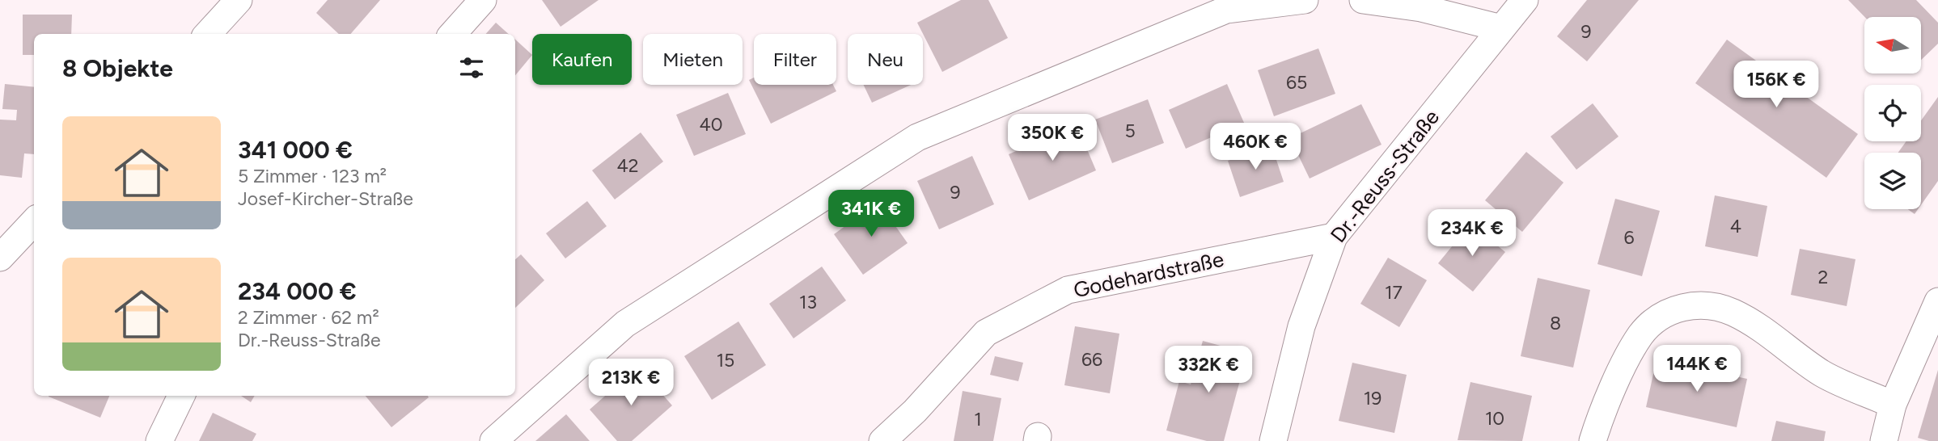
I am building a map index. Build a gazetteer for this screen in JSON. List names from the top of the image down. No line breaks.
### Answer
{"streets":{"street":["Dr.-Reuss-Straße","Godehardstraße"]},"crossings":[["Dr.-Reuss-Straße","Godehardstraße"]],"house_numbers":["9","65","40","5","42","9","4","6","2","17","13","8","66","15","19","10","1"],"north":"left","page":{"chip":["Kaufen","Mieten","Filter","Neu"],"heading":"8 Objekte","price":["156K €","350K €","460K €","341K €","234K €","144K €","332K €","213K €"],"list":[{"name":"341 000 €","note":"5 Zimmer · 123 m² · Josef-Kircher-Straße"},{"name":"234 000 €","note":"2 Zimmer · 62 m² · Dr.-Reuss-Straße"}]}}
